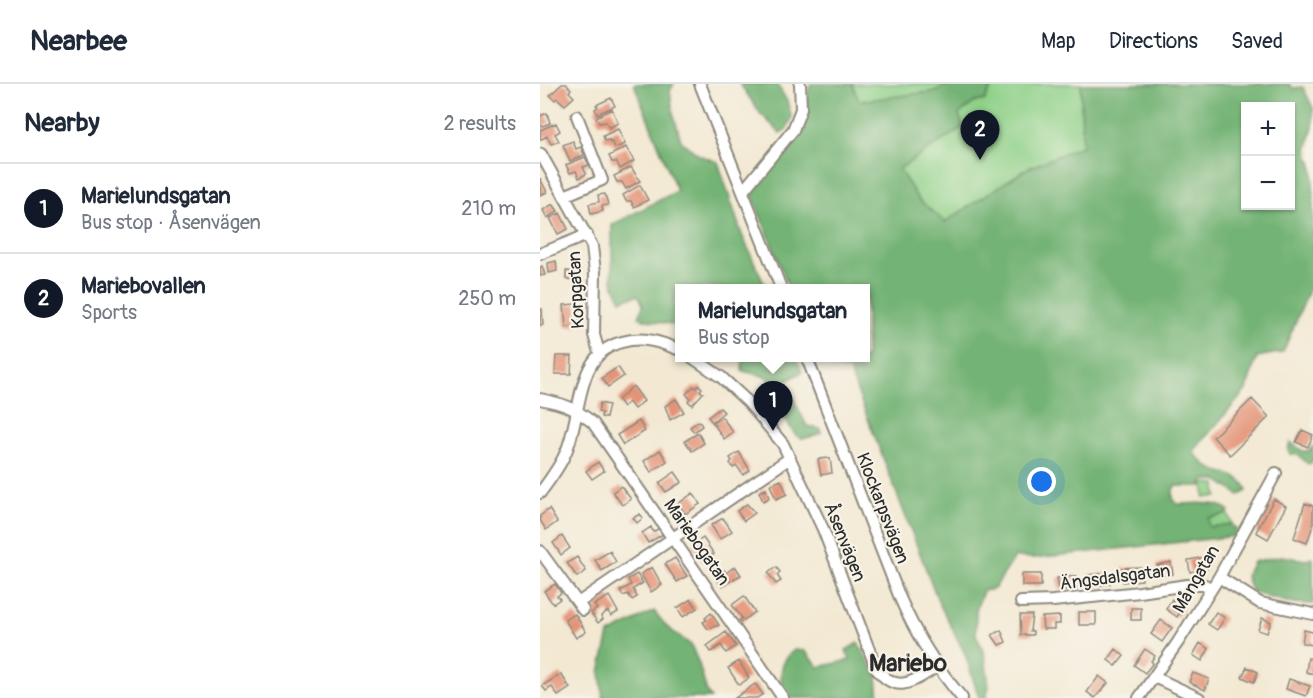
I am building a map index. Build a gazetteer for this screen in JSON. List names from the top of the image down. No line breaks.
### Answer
{"streets":{"street":["Korpgatan","Klockarpsvägen","Mariebogatan","Åsenvägen","Ängsdalsgatan","Mångatan"]},"crossings":[["Klockarpsvägen","Åsenvägen"],["Ängsdalsgatan","Mångatan"]],"districts":["Mariebo"],"page":{"header":"Nearbee","nav":["Map","Directions","Saved"],"heading":["Nearby","2 results"],"map_buttons":["+","−"],"pins":["2","1"],"list":[{"mark":"1","name":"Marielundsgatan","note":"Bus stop · Åsenvägen","value":"210 m"},{"mark":"2","name":"Mariebovallen","note":"Sports","value":"250 m"}],"popup":["Marielundsgatan","Bus stop"]}}
